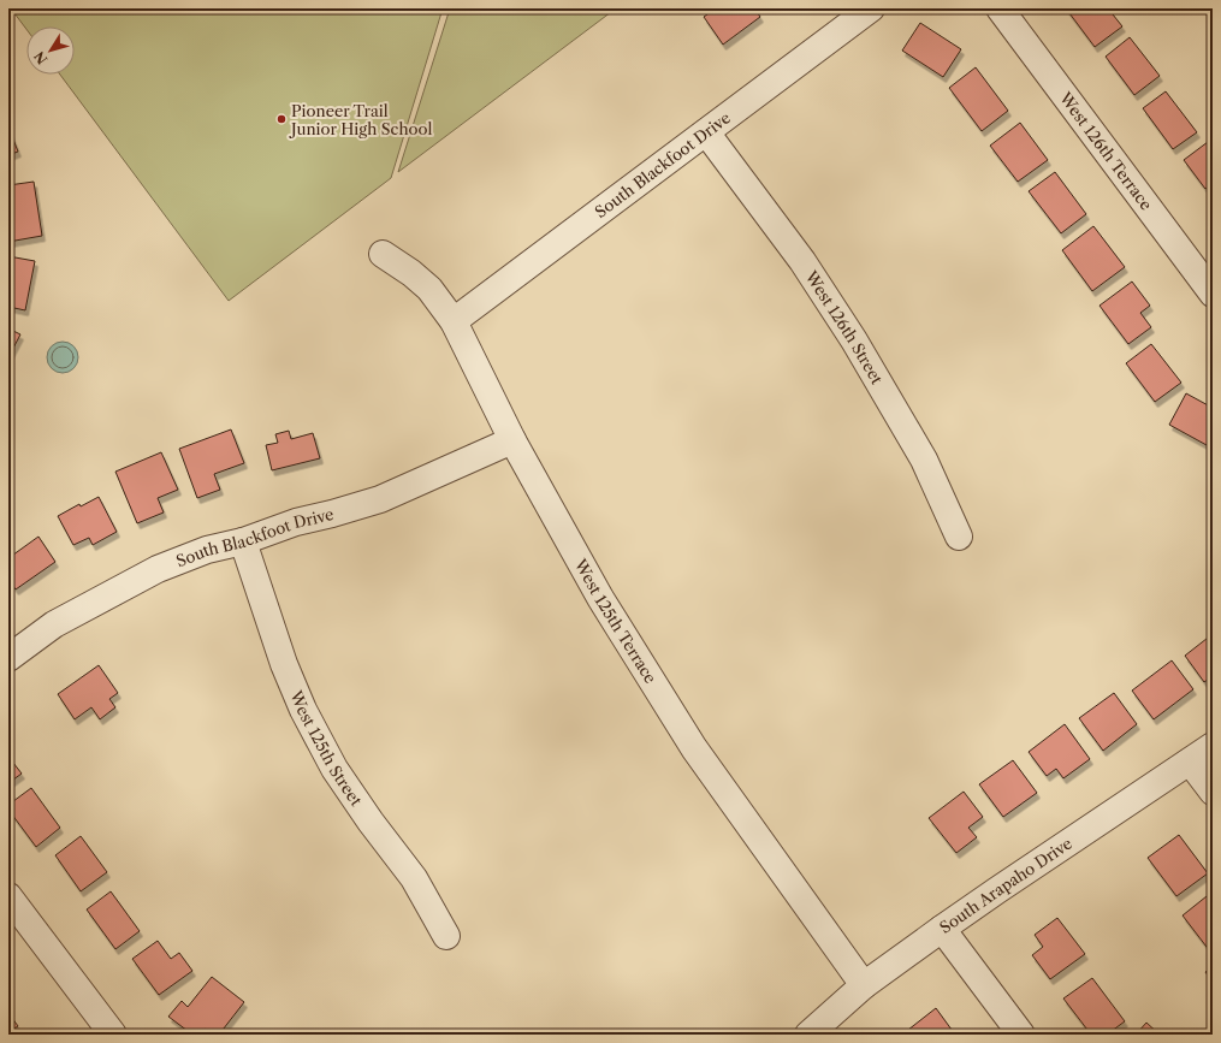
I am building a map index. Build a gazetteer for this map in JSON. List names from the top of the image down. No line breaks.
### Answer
{"streets":{"street":["West 126th Terrace","South Blackfoot Drive","West 126th Street","West 125th Terrace","West 125th Street","South Arapaho Drive"]},"crossings":[["South Blackfoot Drive","West 126th Street"],["South Blackfoot Drive","West 125th Terrace"],["South Blackfoot Drive","West 125th Street"],["West 125th Terrace","South Arapaho Drive"]],"places":["Pioneer Trail Junior High School"],"north":"bottom left"}
